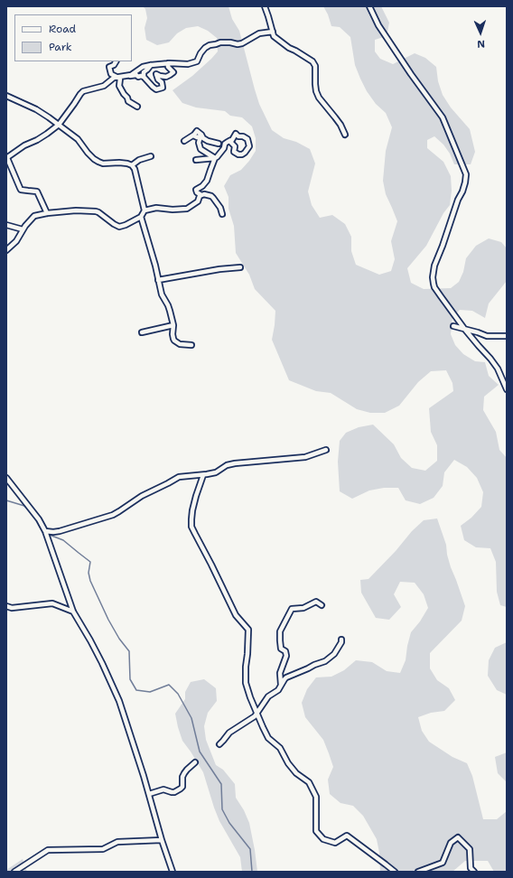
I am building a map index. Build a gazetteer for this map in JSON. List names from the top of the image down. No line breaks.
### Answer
{"legend":["Road","Park"],"north":"bottom"}
